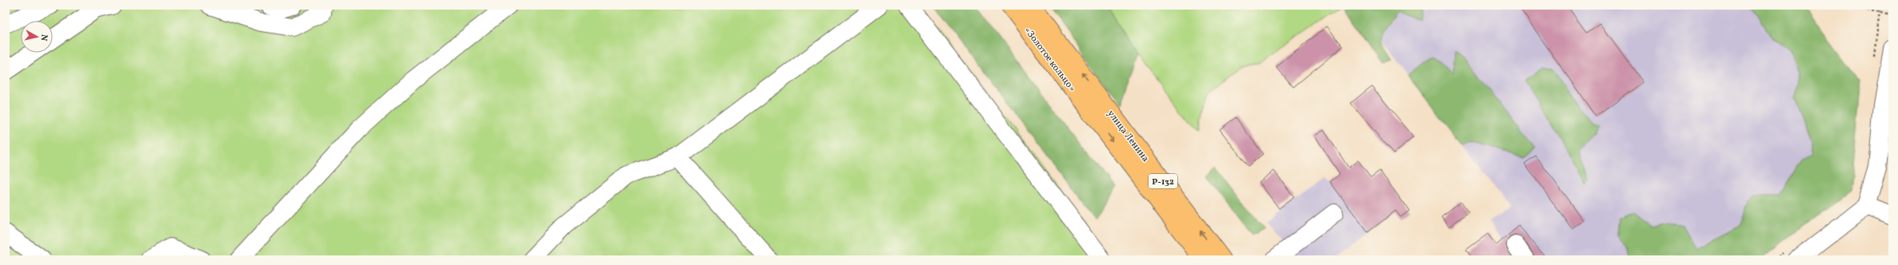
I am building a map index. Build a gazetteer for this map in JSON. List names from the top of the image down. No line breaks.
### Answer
{"streets":{"highway":["«Золотое кольцо»","улица Ленина","Р-132"]},"crossings":[["«Золотое кольцо»","улица Ленина"]],"north":"right"}
